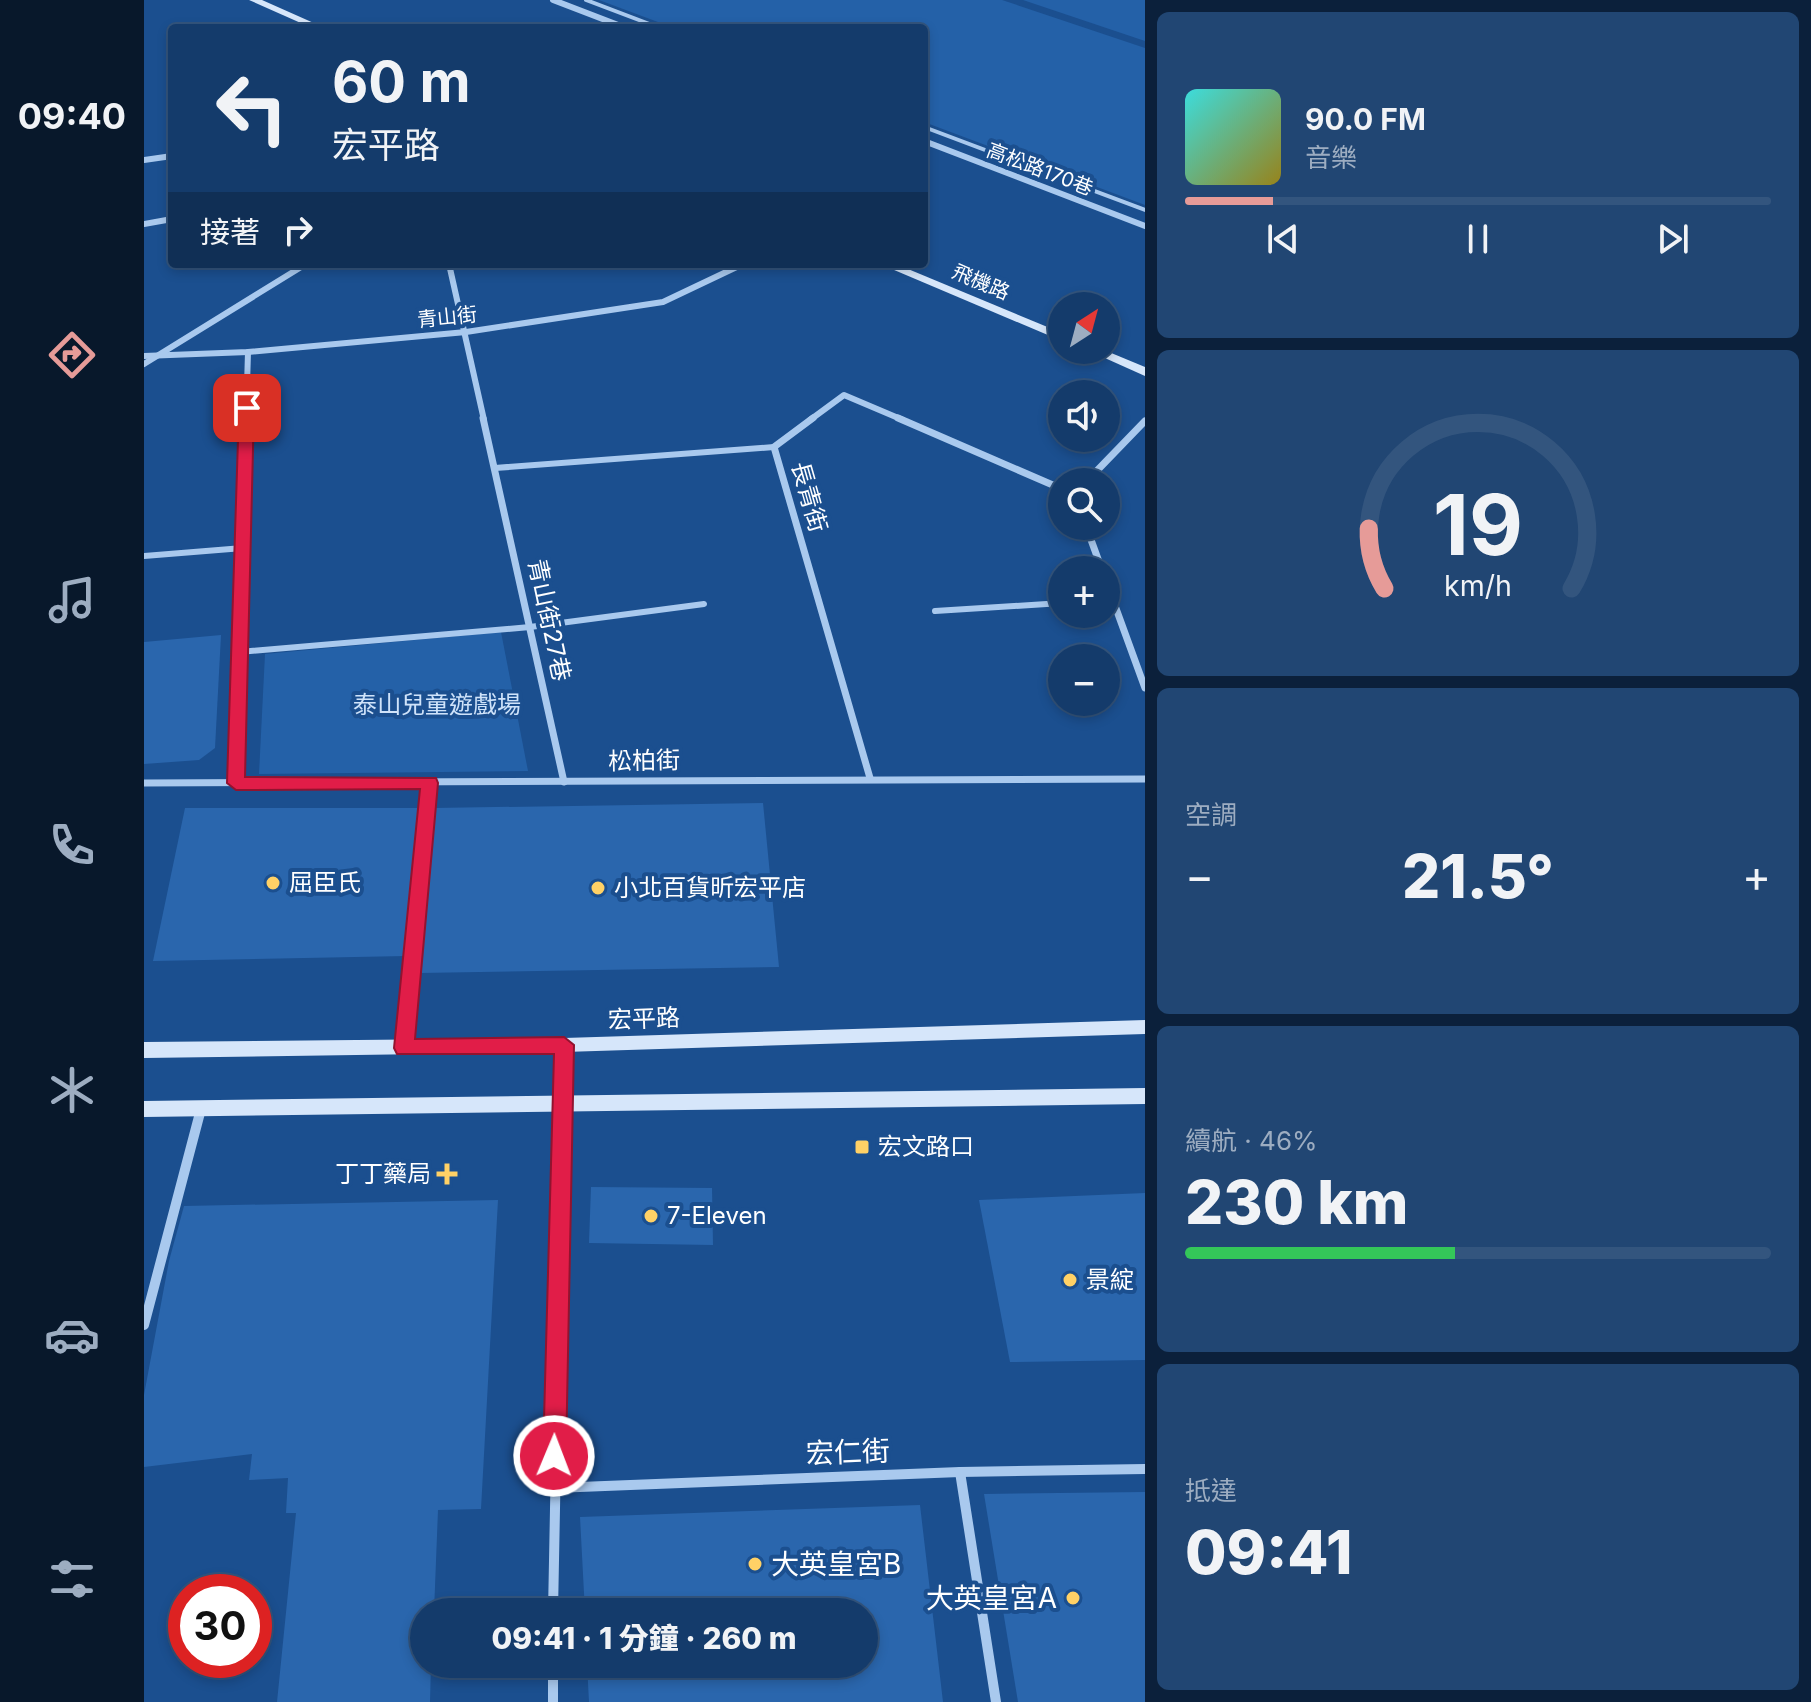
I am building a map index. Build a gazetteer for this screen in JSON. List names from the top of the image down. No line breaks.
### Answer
{"streets":{"street":["高松路170巷","飛機路","青山街","長青街","青山街27巷","松柏街","宏平路","宏仁街"]},"crossings":[["青山街","青山街27巷"],["長青街","松柏街"],["青山街27巷","松柏街"]],"parks":["泰山兒童遊戲場"],"places":{"other":["屈臣氏","小北百貨昕宏平店","7-Eleven","景綻","大英皇宮B","大英皇宮A"],"transit":["宏文路口"],"health":["丁丁藥局"]},"north":"top right","page":{"tabs":"09:40","turn":["60 m","宏平路"],"song":["90.0 FM","音樂"],"then":"接著","map_buttons":["+","−"],"tile":["空調",["續航 · 46%","230 km"],["抵達","09:41"]],"heat":["−","21.5°","+"],"limit":"30","trip":"09:41 · 1 分鐘 · 260 m","gauge":["19","km/h"]}}
